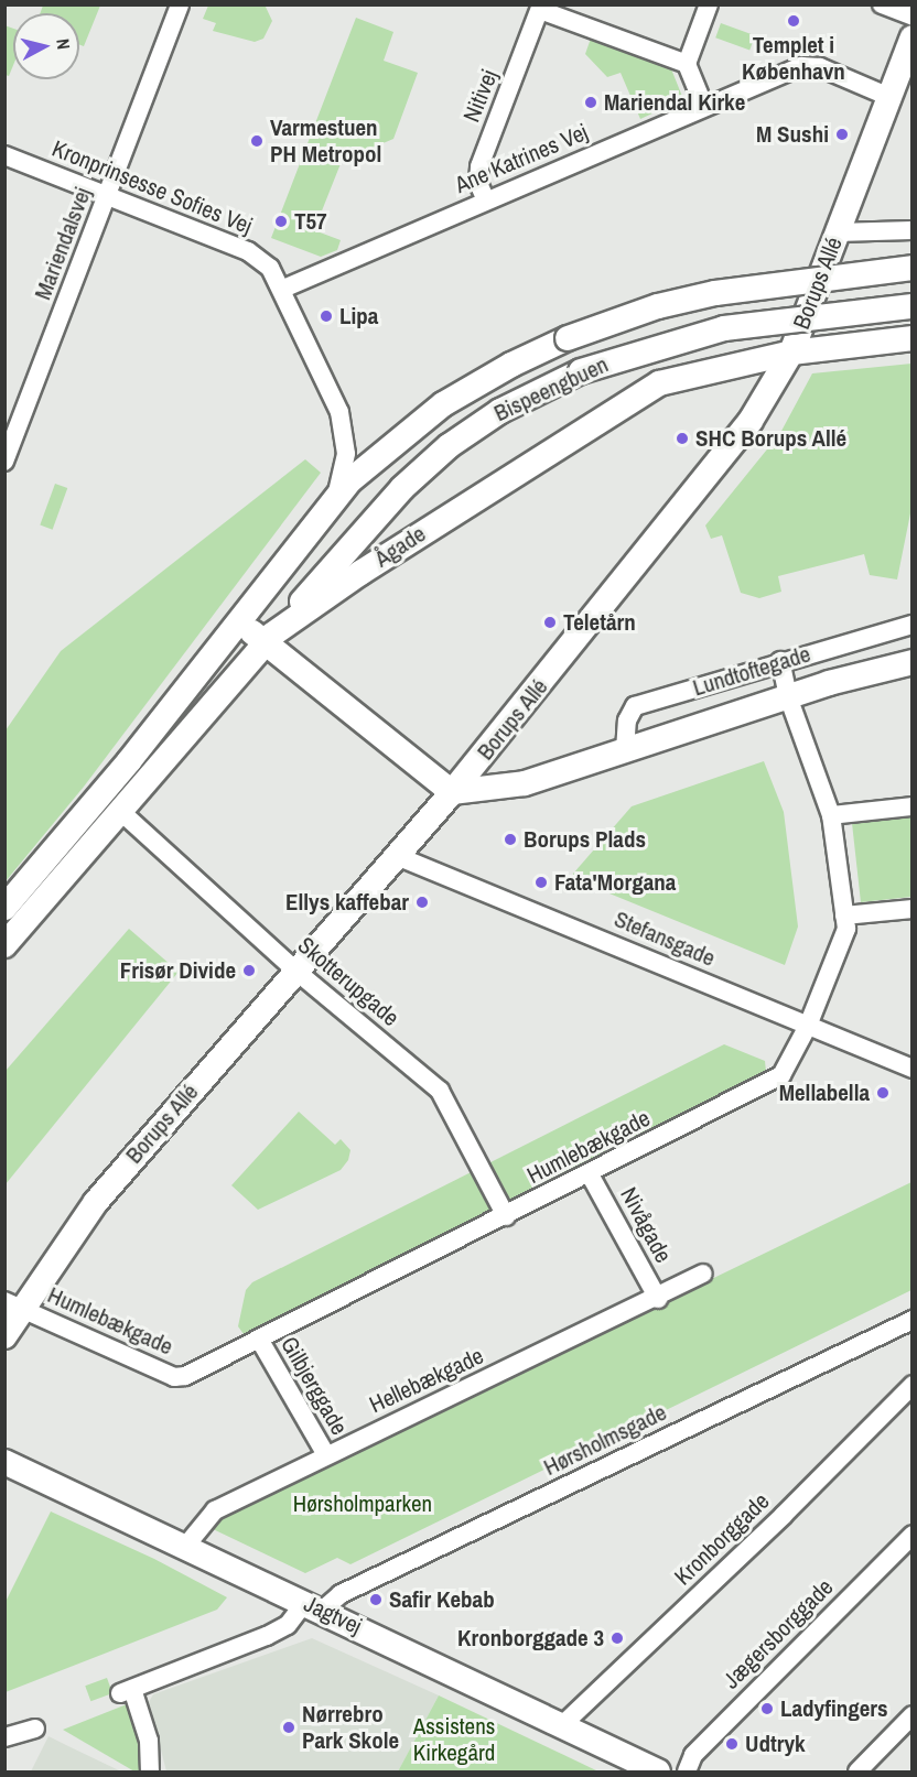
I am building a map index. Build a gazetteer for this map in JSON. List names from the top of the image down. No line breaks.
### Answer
{"streets":{"street":["Nitivej","Ane Katrines Vej","Kronprinsesse Sofies Vej","Mariendalsvej","Borups Allé","Bispeengbuen","Ågade","Lundtoftegade","Stefansgade","Skotterupgade","Humlebækgade","Nivågade","Hellebækgade","Gilbjerggade","Hørsholmsgade","Kronborggade","Jagtvej","Jægersborggade"]},"crossings":[["Nitivej","Ane Katrines Vej"],["Ane Katrines Vej","Kronprinsesse Sofies Vej"],["Ane Katrines Vej","Borups Allé"],["Kronprinsesse Sofies Vej","Mariendalsvej"],["Kronprinsesse Sofies Vej","Bispeengbuen"],["Borups Allé","Ågade"],["Borups Allé","Lundtoftegade"],["Borups Allé","Stefansgade"],["Borups Allé","Skotterupgade"],["Borups Allé","Humlebækgade"],["Bispeengbuen","Ågade"],["Ågade","Skotterupgade"],["Lundtoftegade","Humlebækgade"],["Stefansgade","Humlebækgade"],["Skotterupgade","Humlebækgade"],["Humlebækgade","Nivågade"],["Humlebækgade","Gilbjerggade"],["Nivågade","Hellebækgade"],["Hellebækgade","Gilbjerggade"],["Hellebækgade","Jagtvej"],["Hørsholmsgade","Jagtvej"],["Kronborggade","Jagtvej"]],"parks":["Hørsholmparken","Assistens Kirkegård"],"places":["Templet i København","Mariendal Kirke","M Sushi","Varmestuen PH Metropol","T57","Lipa","SHC Borups Allé","Teletårn","Borups Plads","Fata'Morgana","Ellys kaffebar","Frisør Divide","Mellabella","Safir Kebab","Kronborggade 3","Ladyfingers","Nørrebro Park Skole","Udtryk"],"north":"right"}
